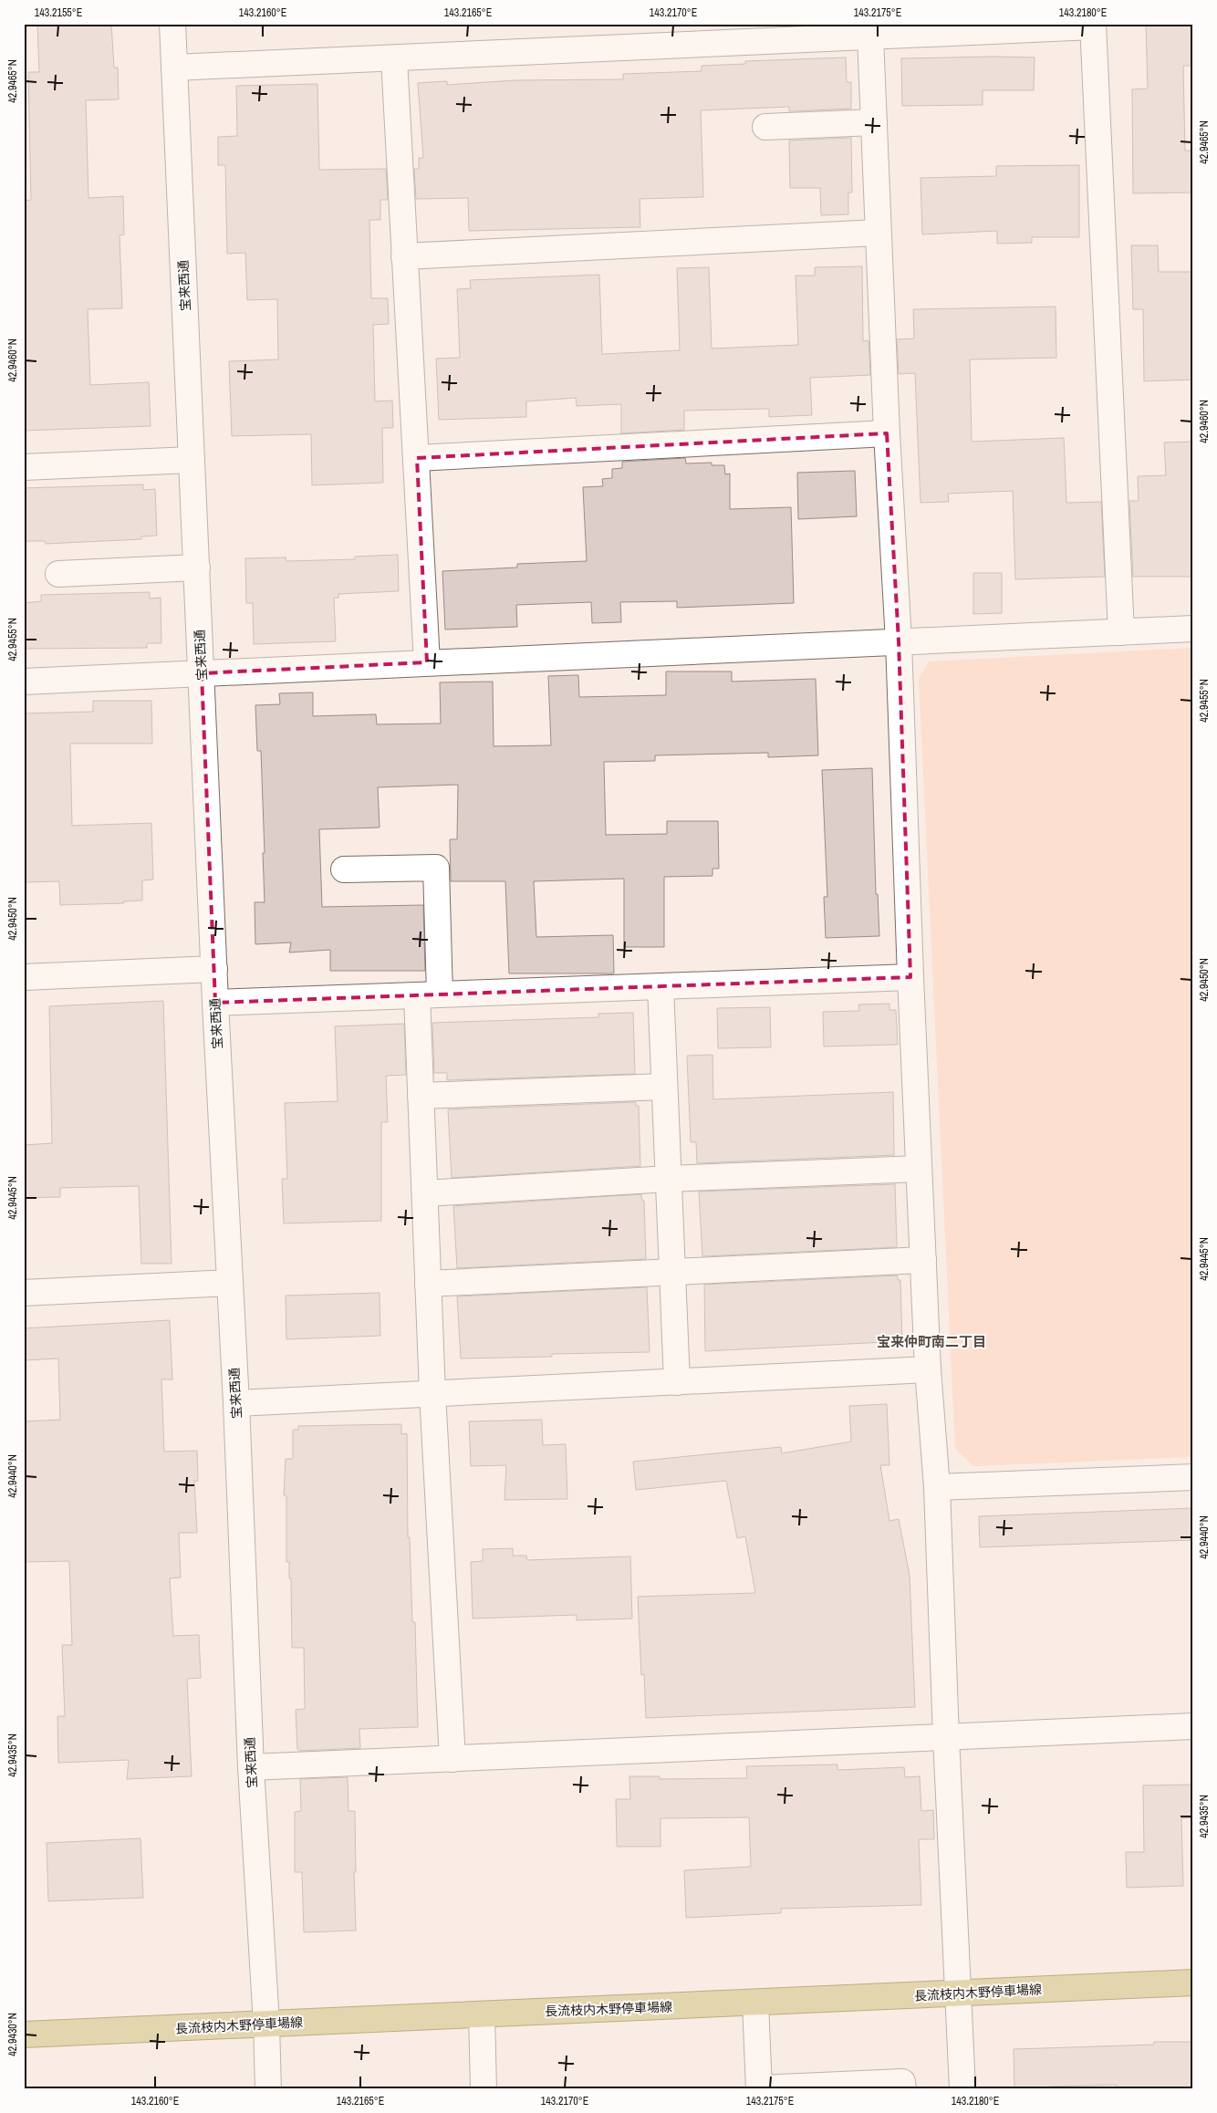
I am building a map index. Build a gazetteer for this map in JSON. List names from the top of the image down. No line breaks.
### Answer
{"streets":{"main road":["長流枝内木野停車場線"],"street":["宝来西通"]},"crossings":[["宝来西通","長流枝内木野停車場線"]],"districts":["宝来仲町南二丁目"],"coordinates":["143.2155°E","143.2160°E","143.2165°E","143.2170°E","143.2175°E","143.2180°E","42.9465°N","42.9460°N","42.9455°N","42.9450°N","42.9445°N","42.9440°N","42.9435°N","42.9430°N"]}
